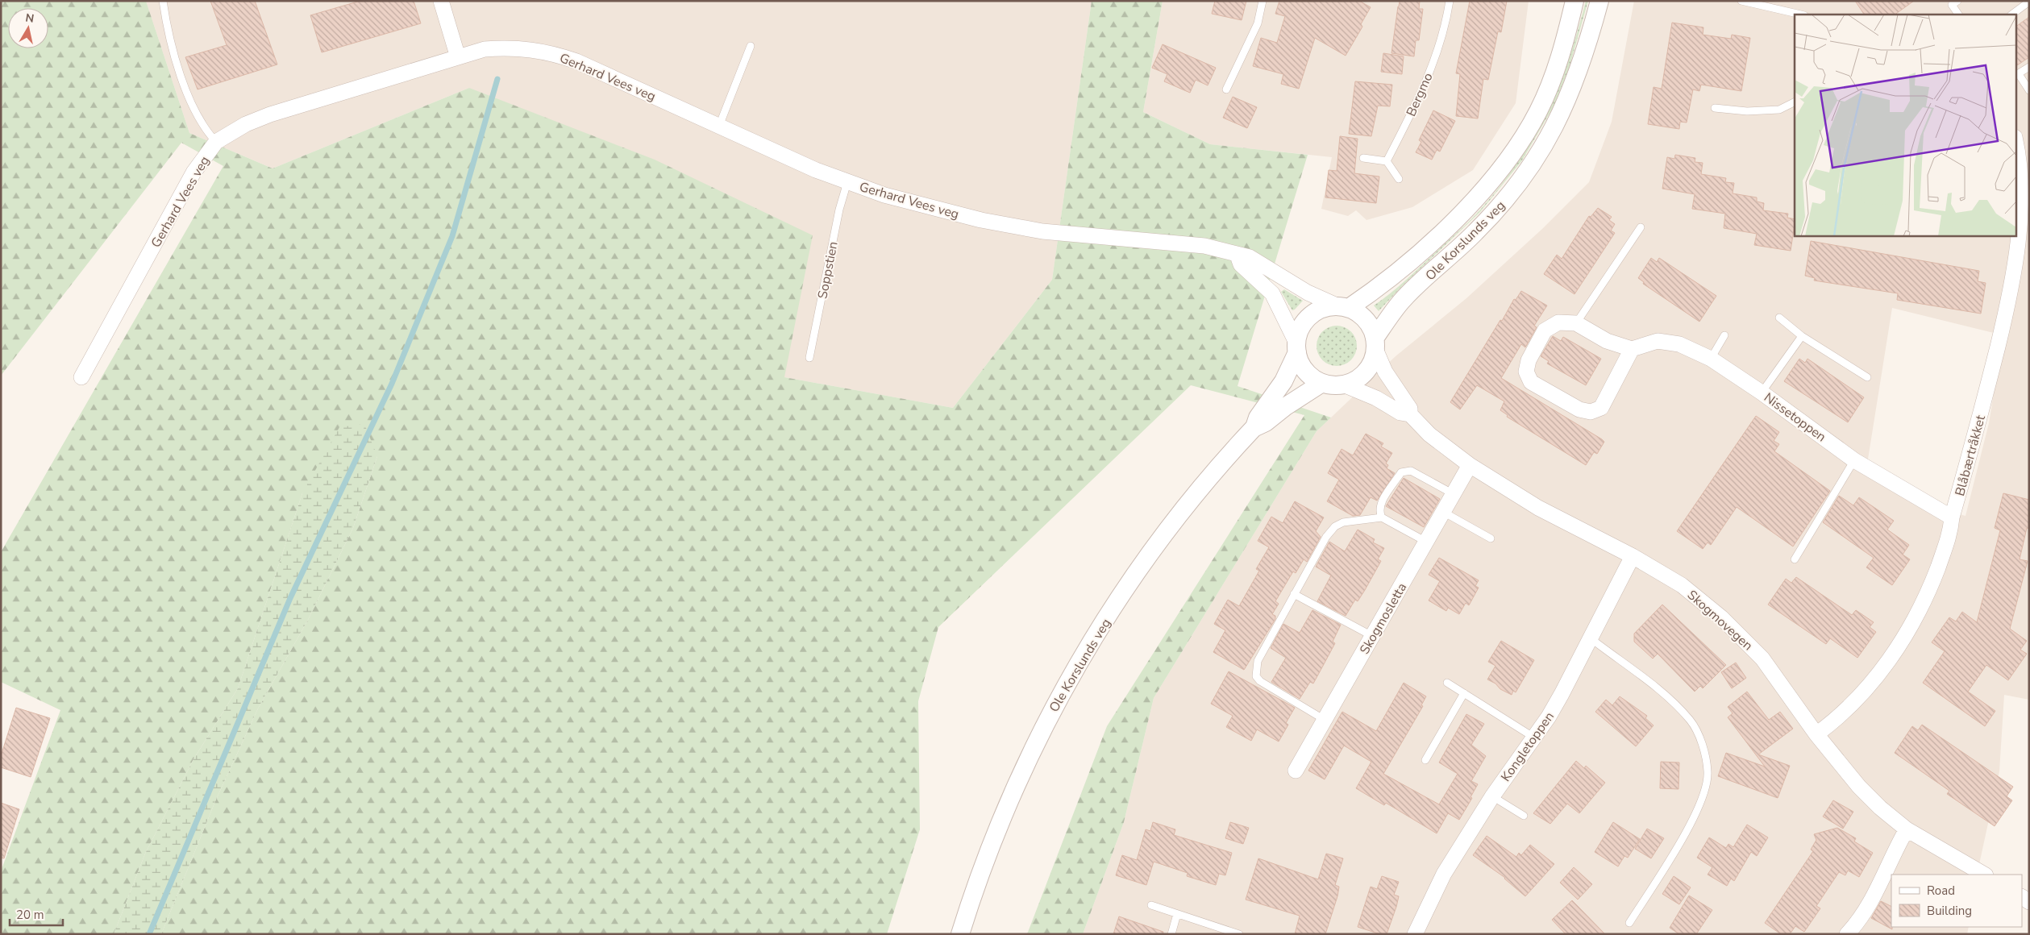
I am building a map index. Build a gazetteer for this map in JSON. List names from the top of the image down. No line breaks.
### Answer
{"streets":{"street":["Gerhard Vees veg","Ole Korslunds veg","Nissetoppen","Blåbærtråkket","Skogmosletta","Skogmovegen","Kongletoppen"],"lane":["Bergmo","Soppstien"]},"crossings":[["Gerhard Vees veg","Ole Korslunds veg"],["Gerhard Vees veg","Soppstien"],["Gerhard Vees veg","Skogmovegen"],["Ole Korslunds veg","Skogmovegen"],["Nissetoppen","Blåbærtråkket"],["Blåbærtråkket","Skogmovegen"],["Skogmosletta","Skogmovegen"],["Skogmovegen","Kongletoppen"]],"legend":["Road","Building"],"scale_bar":"20 m","north":"top"}
